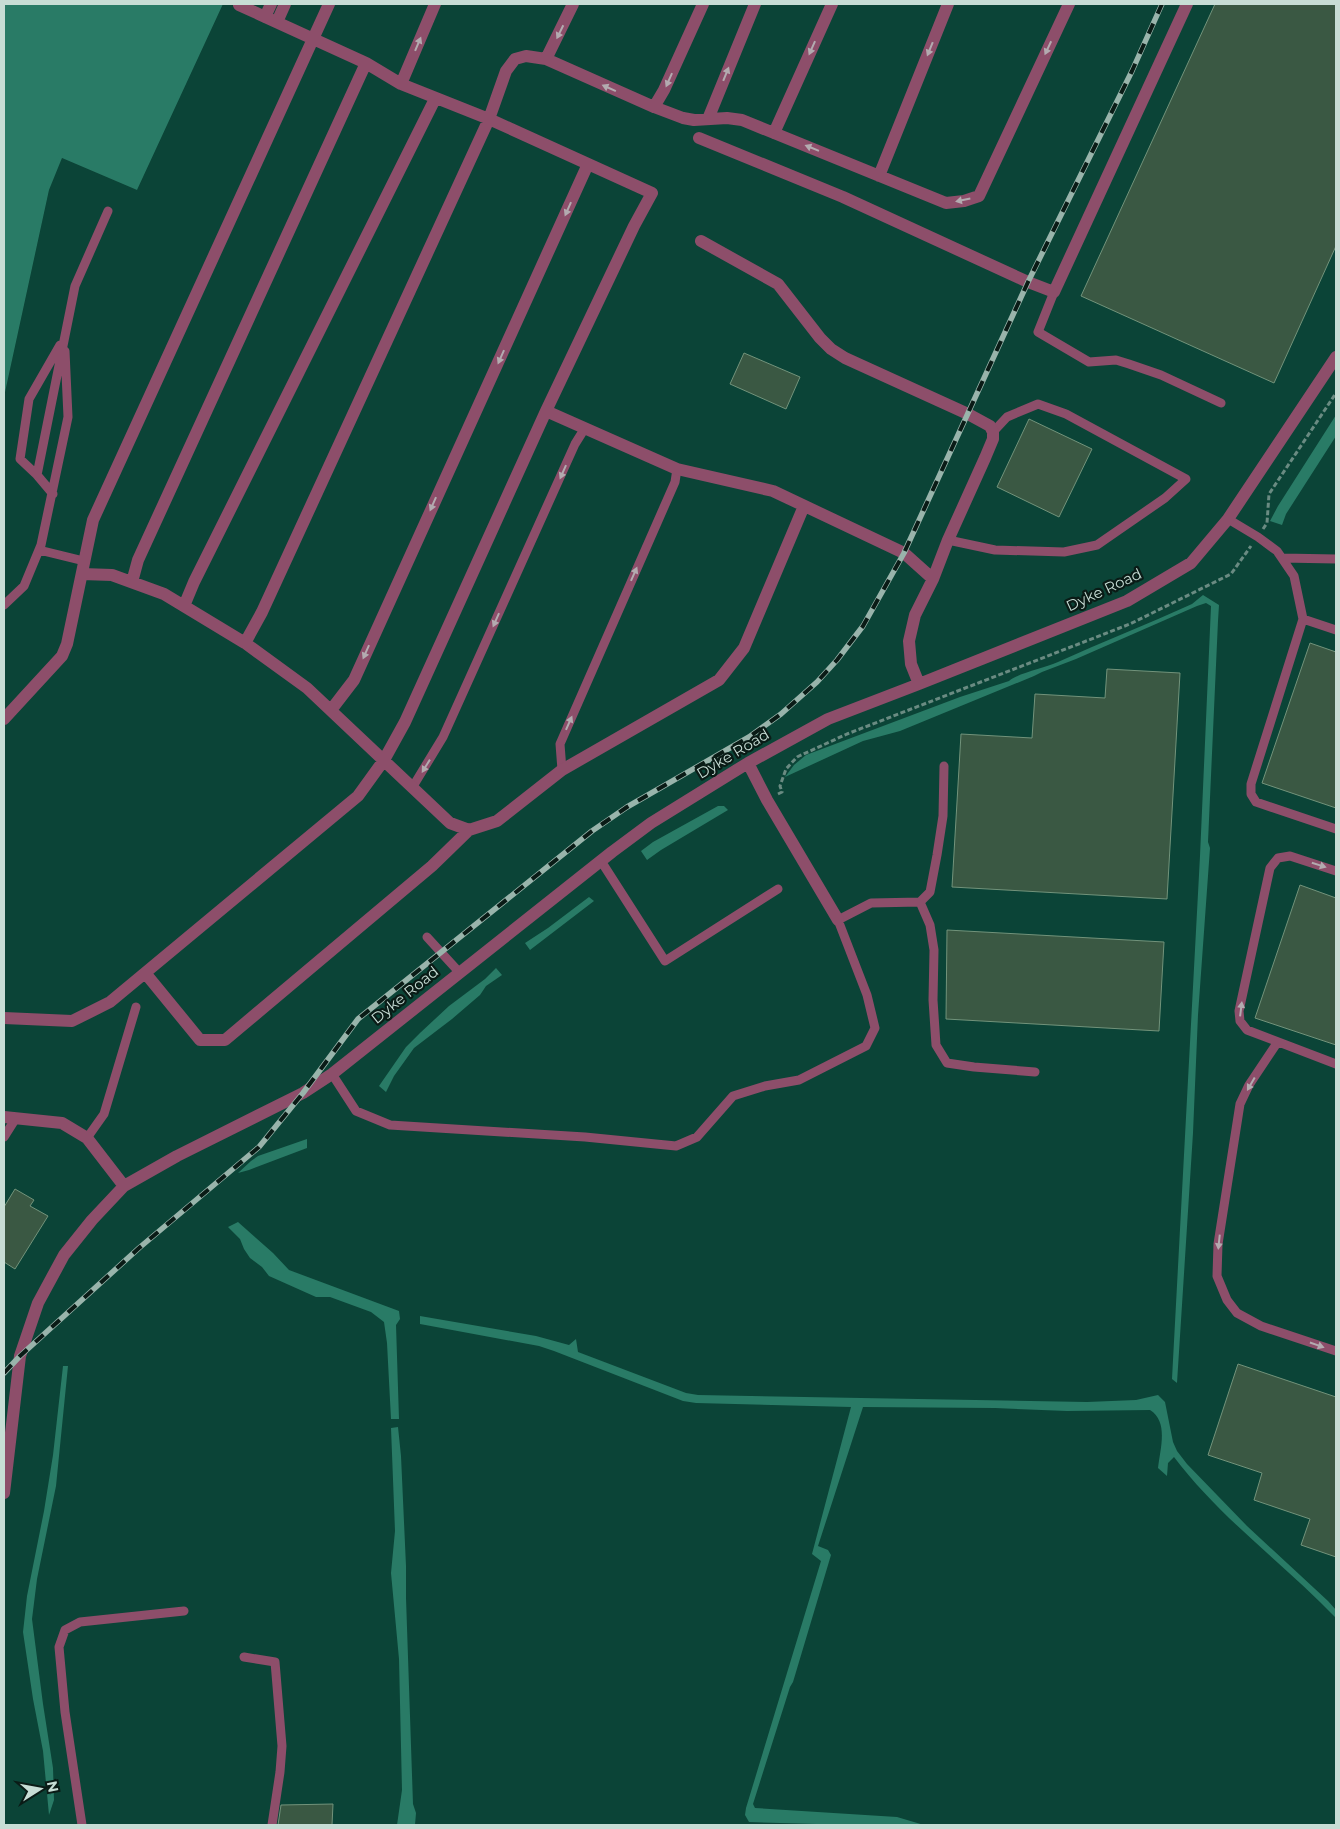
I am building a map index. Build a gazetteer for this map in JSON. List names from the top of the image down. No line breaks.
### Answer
{"streets":{"street":["Dyke Road"]},"north":"right"}
